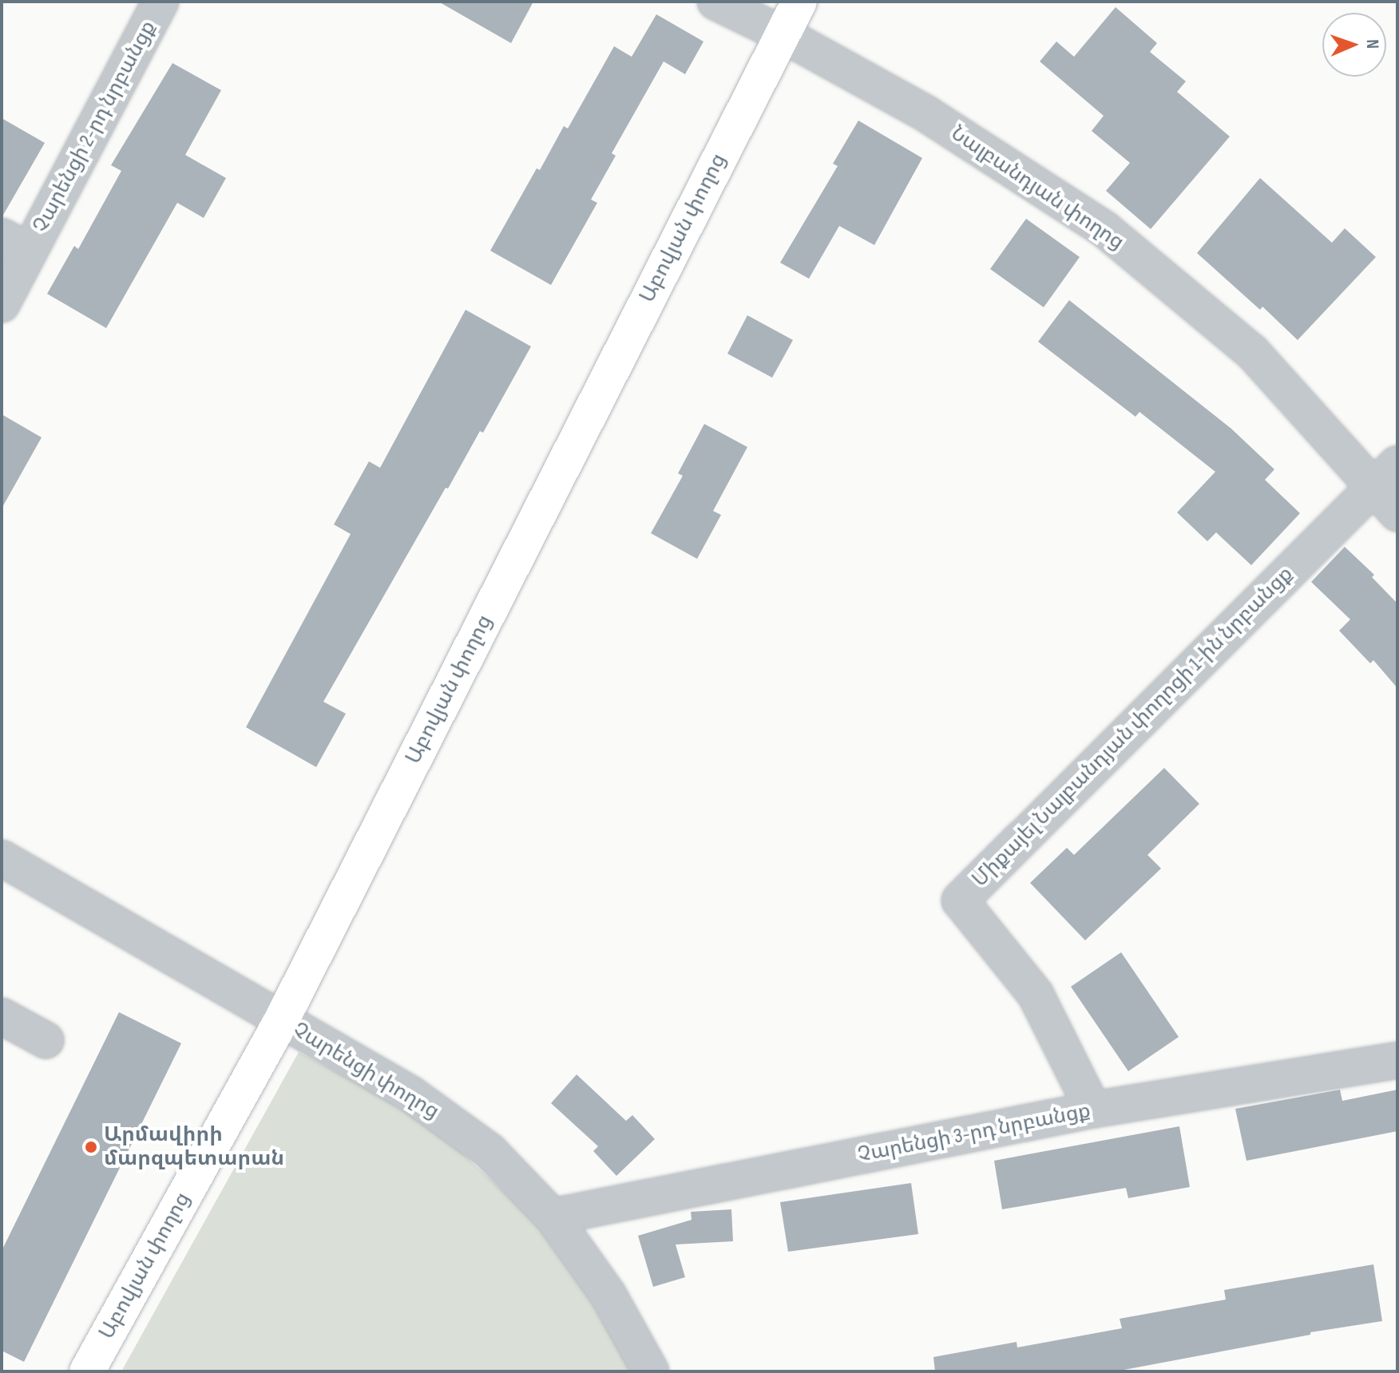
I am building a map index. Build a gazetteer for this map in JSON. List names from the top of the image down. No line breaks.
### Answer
{"streets":{"main road":["Աբովյան փողոց"],"street":["Չարենցի 2-րդ նրբանցք","Նալբանդյան փողոց","Միքայել Նալբանդյան փողոցի 1-ին նրբանցք","Չարենցի փողոց","Չարենցի 3-րդ նրբանցք"]},"crossings":[["Նալբանդյան փողոց","Աբովյան փողոց"],["Նալբանդյան փողոց","Միքայել Նալբանդյան փողոցի 1-ին նրբանցք"],["Աբովյան փողոց","Չարենցի փողոց"],["Միքայել Նալբանդյան փողոցի 1-ին նրբանցք","Չարենցի 3-րդ նրբանցք"],["Չարենցի փողոց","Չարենցի 3-րդ նրբանցք"]],"places":["Արմավիրի մարզպետարան"],"north":"right"}
